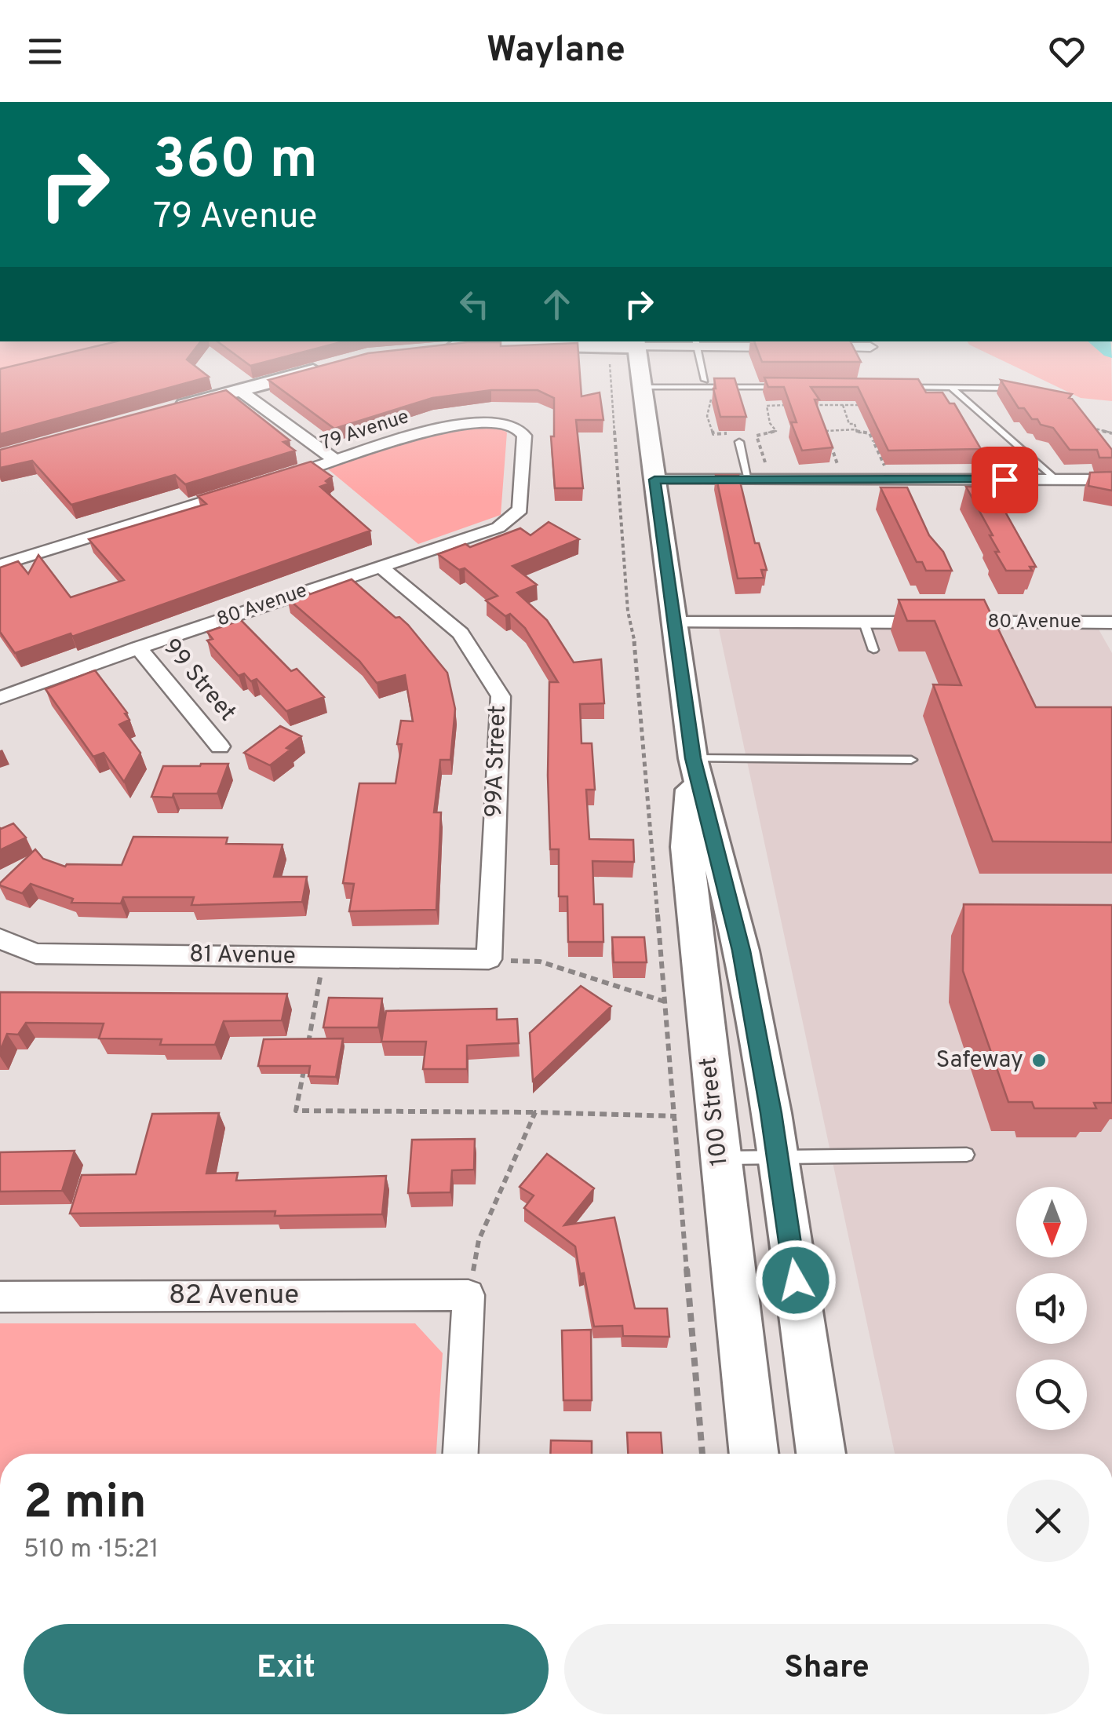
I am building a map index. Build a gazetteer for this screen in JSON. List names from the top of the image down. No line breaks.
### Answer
{"streets":{"main road":["100 Street"],"street":["79 Avenue","80 Avenue","99 Street","99A Street","81 Avenue","82 Avenue"]},"crossings":[["79 Avenue","80 Avenue"],["80 Avenue","99 Street"],["80 Avenue","99A Street"],["80 Avenue","100 Street"],["99A Street","81 Avenue"]],"places":["Safeway"],"north":"bottom","page":{"header":"Waylane","turn":["360 m","79 Avenue"],"heading":["2 min","510 m · 15:21"],"buttons":["Exit","Share"]}}
